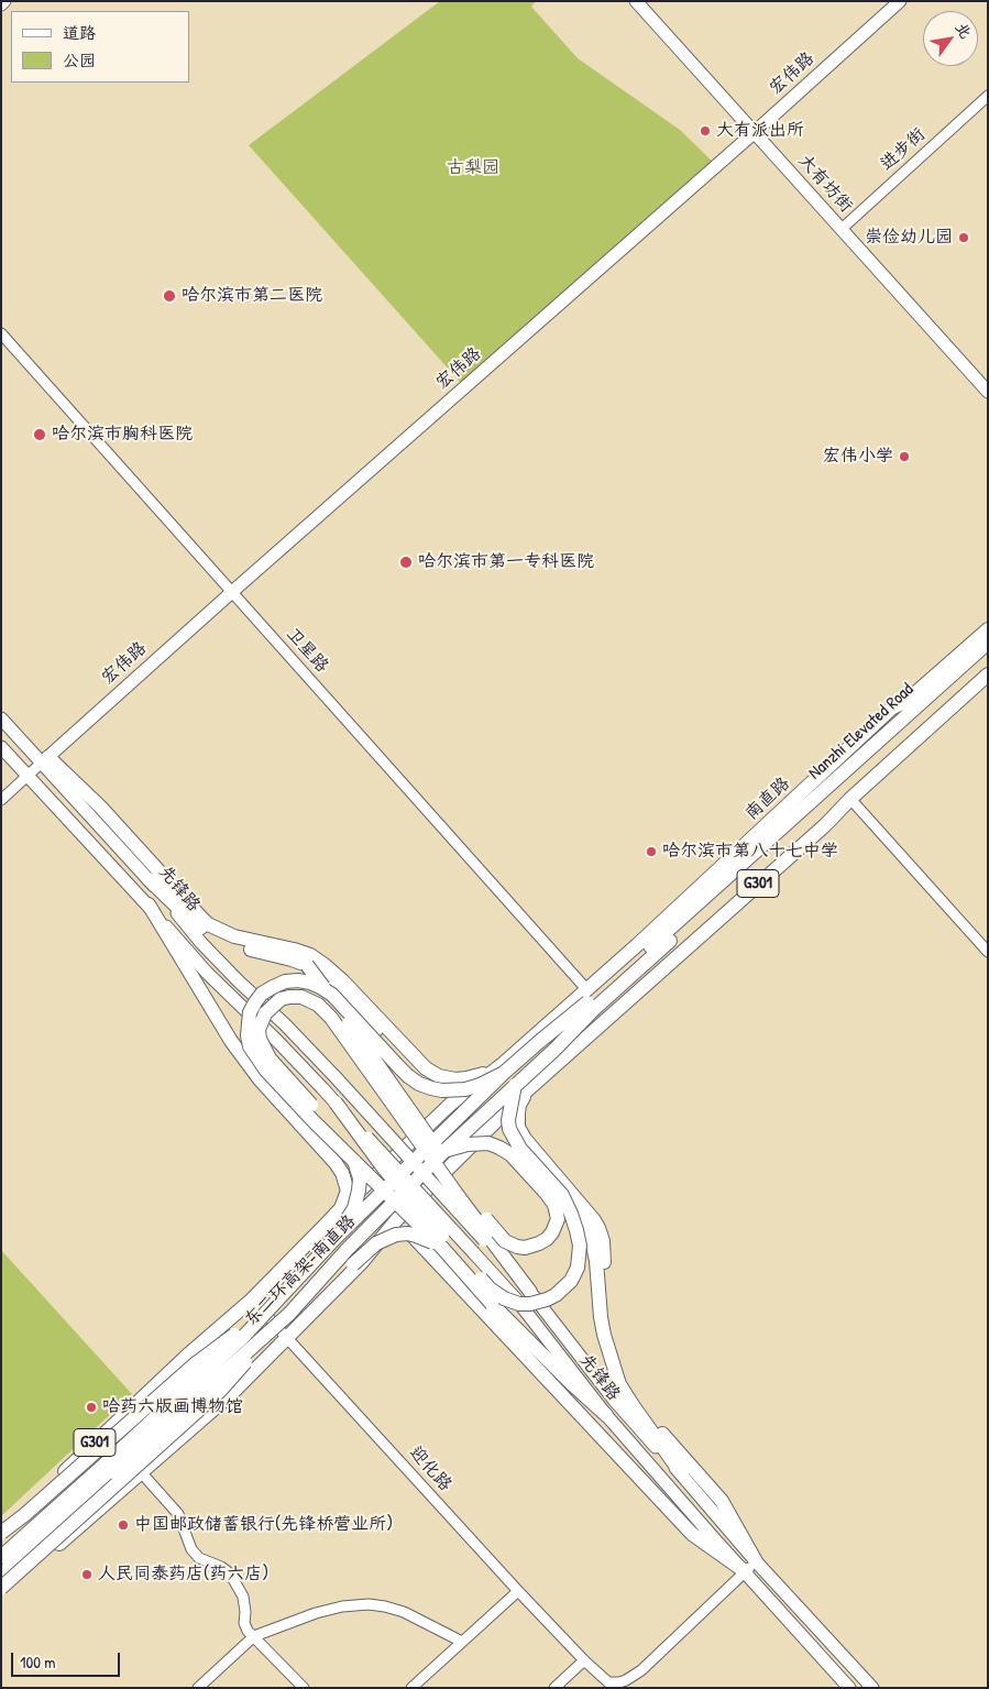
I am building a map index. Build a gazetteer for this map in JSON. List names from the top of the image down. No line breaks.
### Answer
{"streets":{"highway":["Nanzhi Elevated Road","南直路","G301","东二环高架-南直路"],"main road":["宏伟路","大有坊街","先锋路"],"street":["进步街","卫星路","迎化路"]},"crossings":[["宏伟路","大有坊街"],["宏伟路","卫星路"],["宏伟路","先锋路"],["进步街","大有坊街"],["卫星路","Nanzhi Elevated Road"],["卫星路","南直路"],["卫星路","东二环高架-南直路"],["Nanzhi Elevated Road","南直路"],["Nanzhi Elevated Road","东二环高架-南直路"],["南直路","东二环高架-南直路"],["G301","东二环高架-南直路"],["G301","迎化路"],["先锋路","迎化路"]],"parks":["古梨园"],"places":["大有派出所","崇俭幼儿园","哈尔滨市第二医院","哈尔滨市胸科医院","宏伟小学","哈尔滨市第一专科医院","哈尔滨市第八十七中学","哈药六版画博物馆","中国邮政储蓄银行(先锋桥营业所)","人民同泰药店(药六店)"],"legend":["道路","公园"],"scale_bar":"100 m","north":"top right"}
